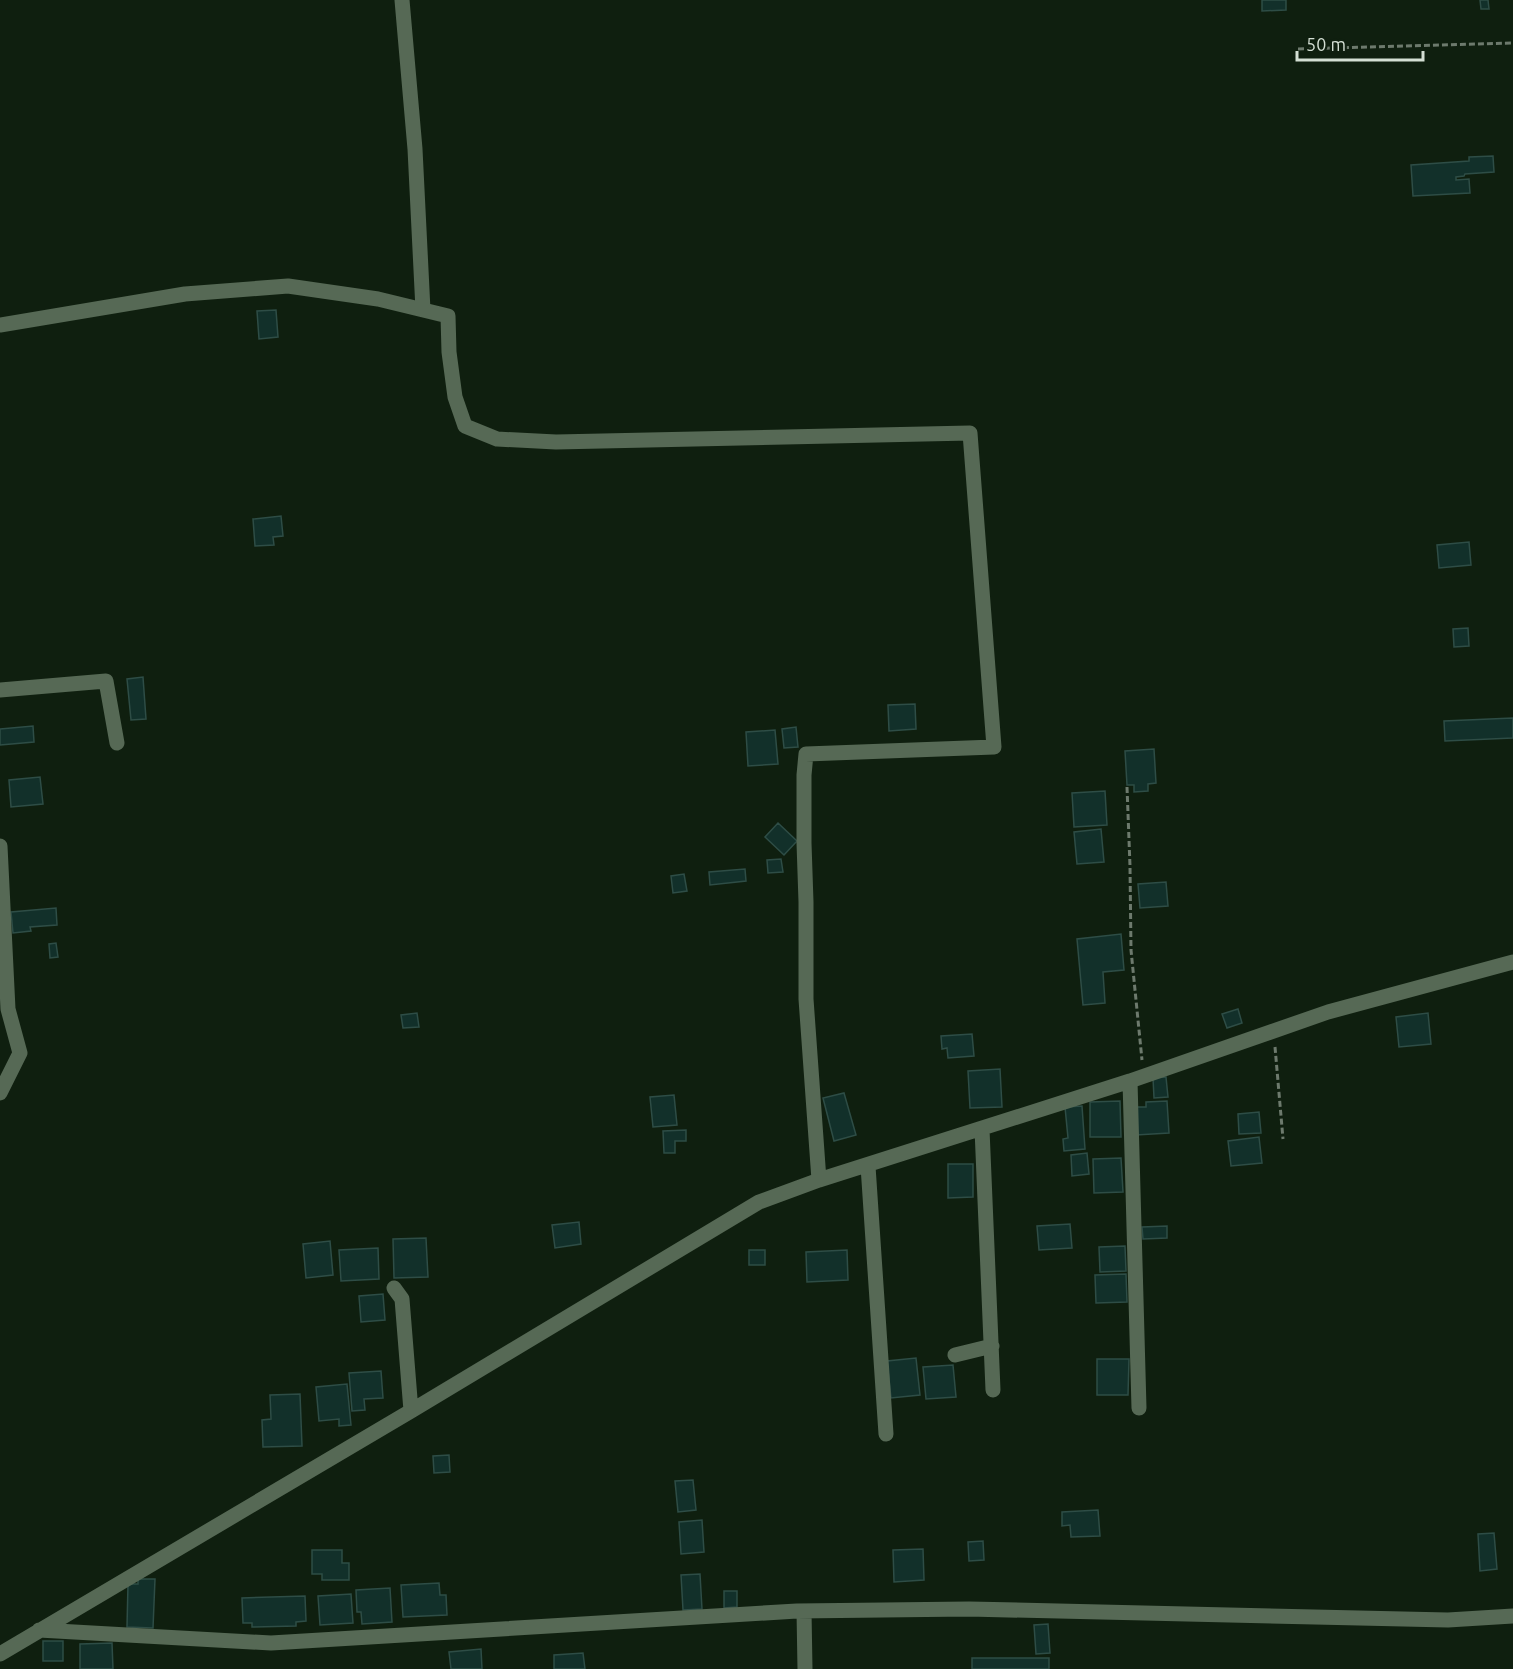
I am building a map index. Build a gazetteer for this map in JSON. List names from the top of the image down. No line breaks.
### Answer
{"scale_bar":"50 m"}
